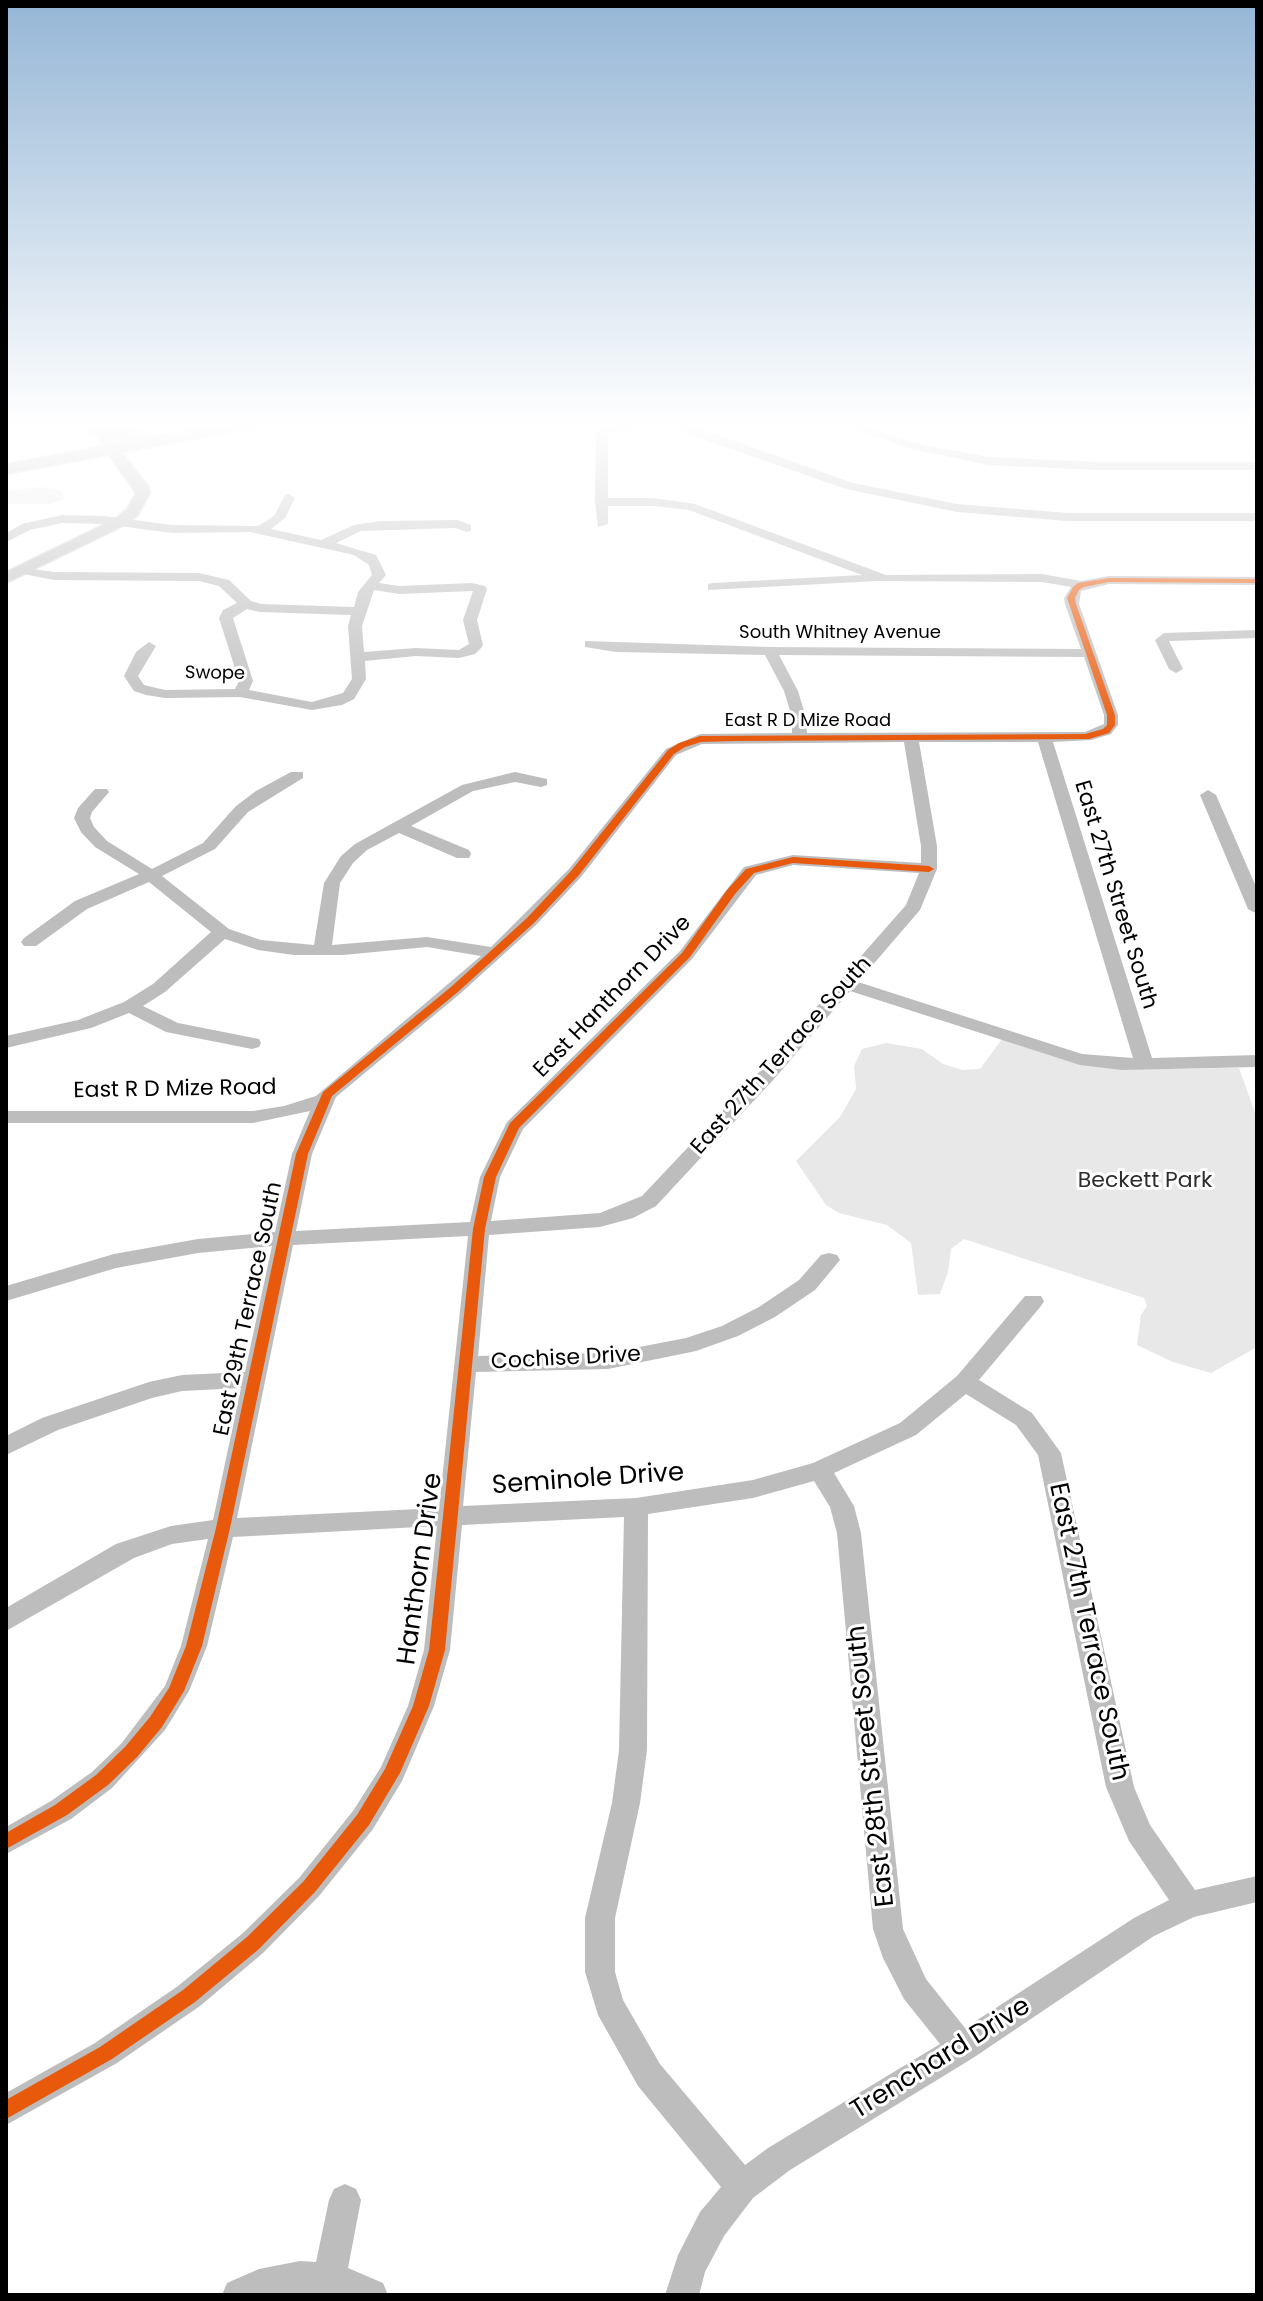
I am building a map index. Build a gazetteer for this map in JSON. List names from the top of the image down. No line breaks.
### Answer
{"streets":{"street":["South Whitney Avenue","Swope","East R D Mize Road","East 27th Street South","East Hanthorn Drive","East 27th Terrace South","East 29th Terrace South","Cochise Drive","Seminole Drive","Hanthorn Drive","East 28th Street South","Trenchard Drive"]},"crossings":[["South Whitney Avenue","East R D Mize Road"],["East R D Mize Road","East 27th Street South"],["East R D Mize Road","East 27th Terrace South"],["East R D Mize Road","East 29th Terrace South"],["East Hanthorn Drive","East 27th Terrace South"],["East Hanthorn Drive","Hanthorn Drive"],["East 27th Terrace South","East 29th Terrace South"],["East 27th Terrace South","Seminole Drive"],["East 27th Terrace South","Hanthorn Drive"],["East 27th Terrace South","Trenchard Drive"],["East 29th Terrace South","Seminole Drive"],["Cochise Drive","Hanthorn Drive"],["Seminole Drive","Hanthorn Drive"],["Seminole Drive","East 28th Street South"],["East 28th Street South","Trenchard Drive"]],"parks":["Beckett Park"]}
